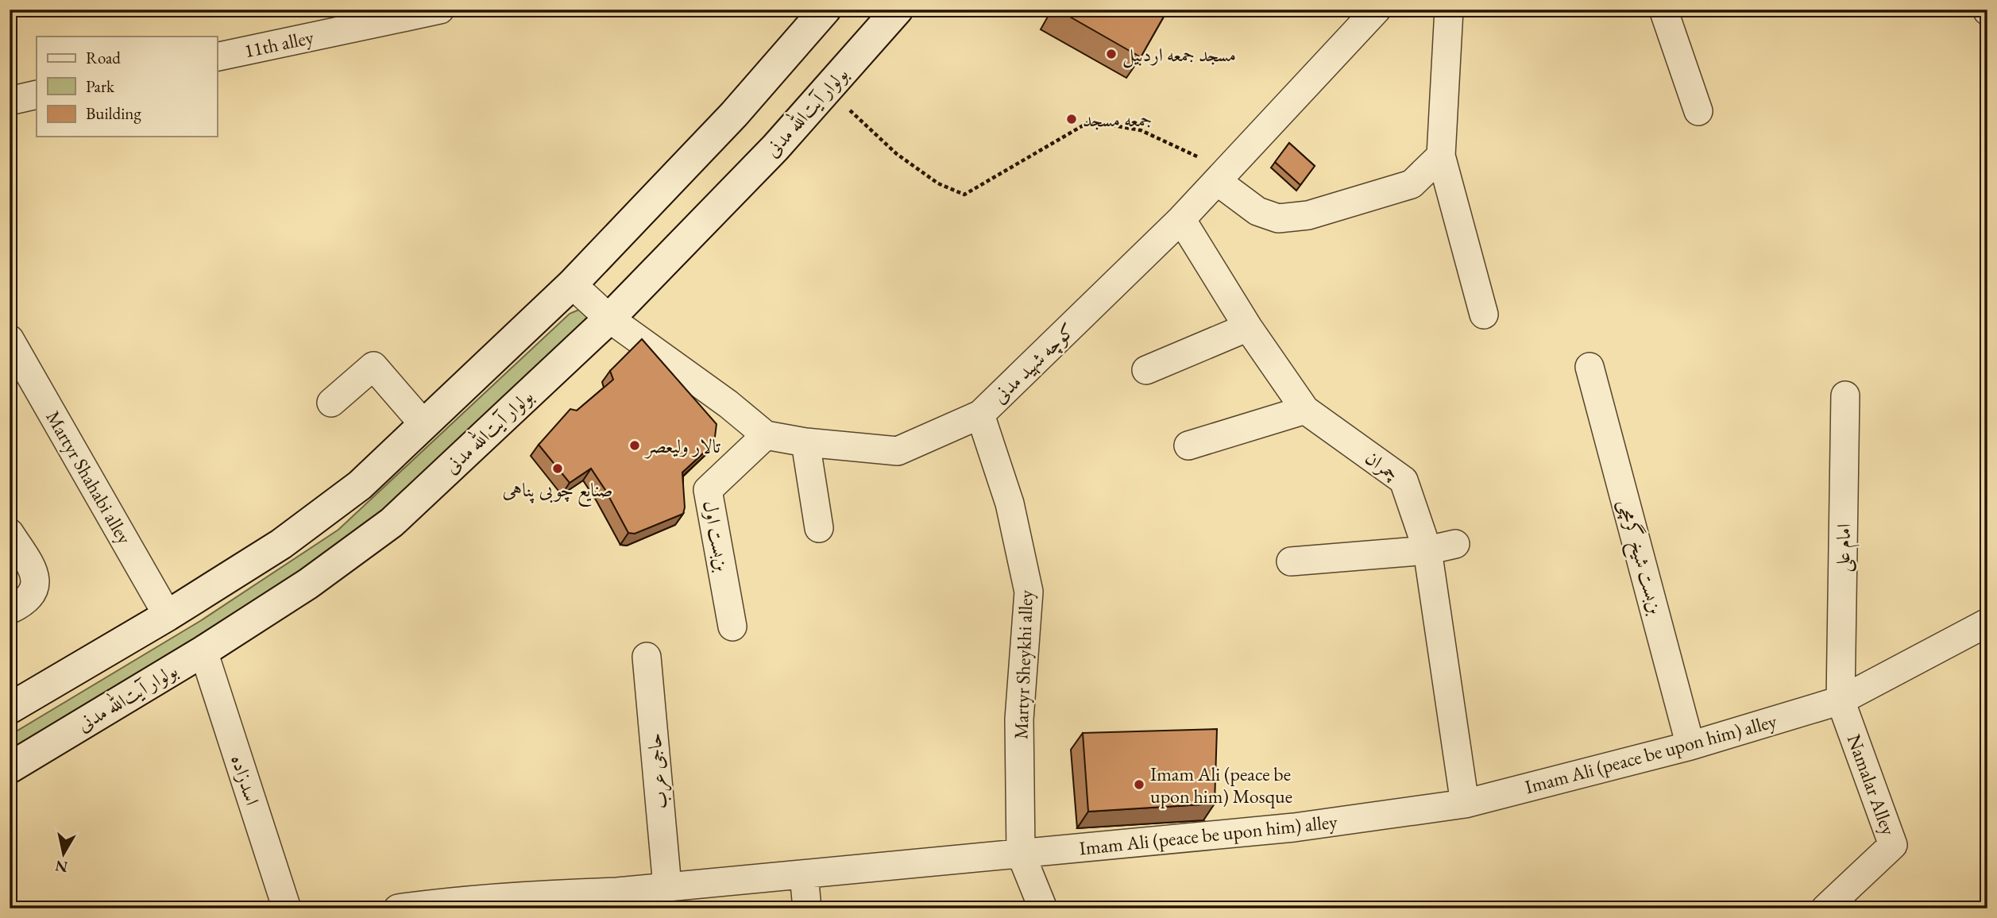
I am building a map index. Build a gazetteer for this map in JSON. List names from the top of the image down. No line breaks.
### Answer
{"streets":{"main road":["بولوار آیت‌الله مدنی"],"street":["11th alley","کوچه شهید مدنی","چمران","Martyr Shahabi alley","بن‌بست اول","امام علی","بن‌بست شیخ گرمچی","Martyr Sheykhi alley","Imam Ali (peace be upon him) alley","حاجی عرب","اسدزاده","Namalar Alley"]},"crossings":[["بولوار آیت‌الله مدنی","کوچه شهید مدنی"],["بولوار آیت‌الله مدنی","اسدزاده"],["کوچه شهید مدنی","چمران"],["کوچه شهید مدنی","بن‌بست اول"],["کوچه شهید مدنی","Martyr Sheykhi alley"],["چمران","Imam Ali (peace be upon him) alley"],["امام علی","Imam Ali (peace be upon him) alley"],["امام علی","Namalar Alley"],["بن‌بست شیخ گرمچی","Imam Ali (peace be upon him) alley"],["Martyr Sheykhi alley","Imam Ali (peace be upon him) alley"],["Imam Ali (peace be upon him) alley","حاجی عرب"],["Imam Ali (peace be upon him) alley","Namalar Alley"]],"places":["مسجد جمعه اردبیل","جمعه مسجد","تالار ولیعصر","صنایع چوبی پناهی","Imam Ali (peace be upon him) Mosque"],"legend":["Road","Park","Building"],"north":"bottom"}
